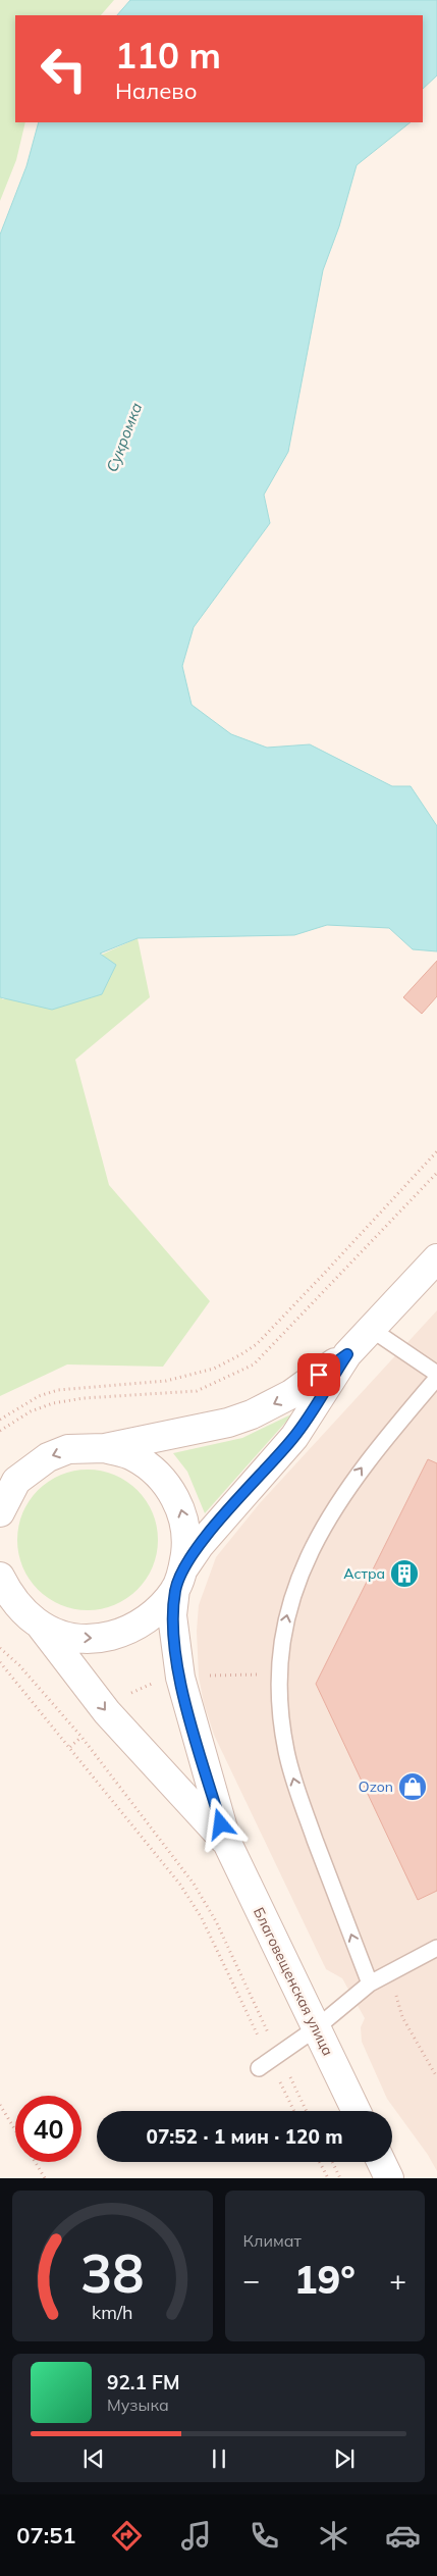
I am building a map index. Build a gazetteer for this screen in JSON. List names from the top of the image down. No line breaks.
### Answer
{"streets":{"street":["Благовещенская улица"]},"water":["Сукромка"],"places":{"building":["Астра"],"shop":["Ozon"]},"page":{"turn":["110 m","Налево"],"limit":"40","trip":"07:52 · 1 мин · 120 m","tile":"Климат","heat":["−","19°","+"],"song":["92.1 FM","Музыка"],"tabs":"07:51","gauge":["38","km/h"]}}
